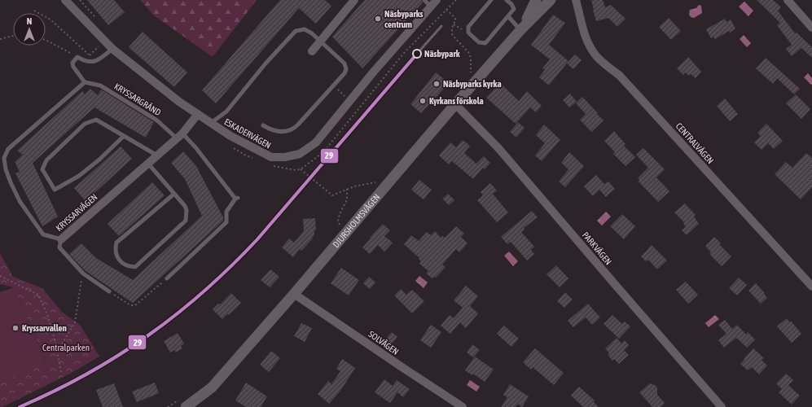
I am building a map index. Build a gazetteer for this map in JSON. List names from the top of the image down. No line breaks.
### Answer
{"streets":{"street":["ESKADERVÄGEN","CENTRALVÄGEN","KRYSSARVÄGEN","DJURSHOLMSVÄGEN","PARKVÄGEN","SOLVÄGEN"],"lane":["KRYSSARGRÄND"]},"crossings":[["KRYSSARGRÄND","KRYSSARVÄGEN"],["ESKADERVÄGEN","KRYSSARVÄGEN"],["DJURSHOLMSVÄGEN","PARKVÄGEN"],["DJURSHOLMSVÄGEN","SOLVÄGEN"]],"parks":["Centralparken"],"places":["Näsbyparks centrum","Näsbypark","Näsbyparks kyrka","Kyrkans förskola","Kryssarvallen"],"lines":["transit line 29"],"north":"top"}
